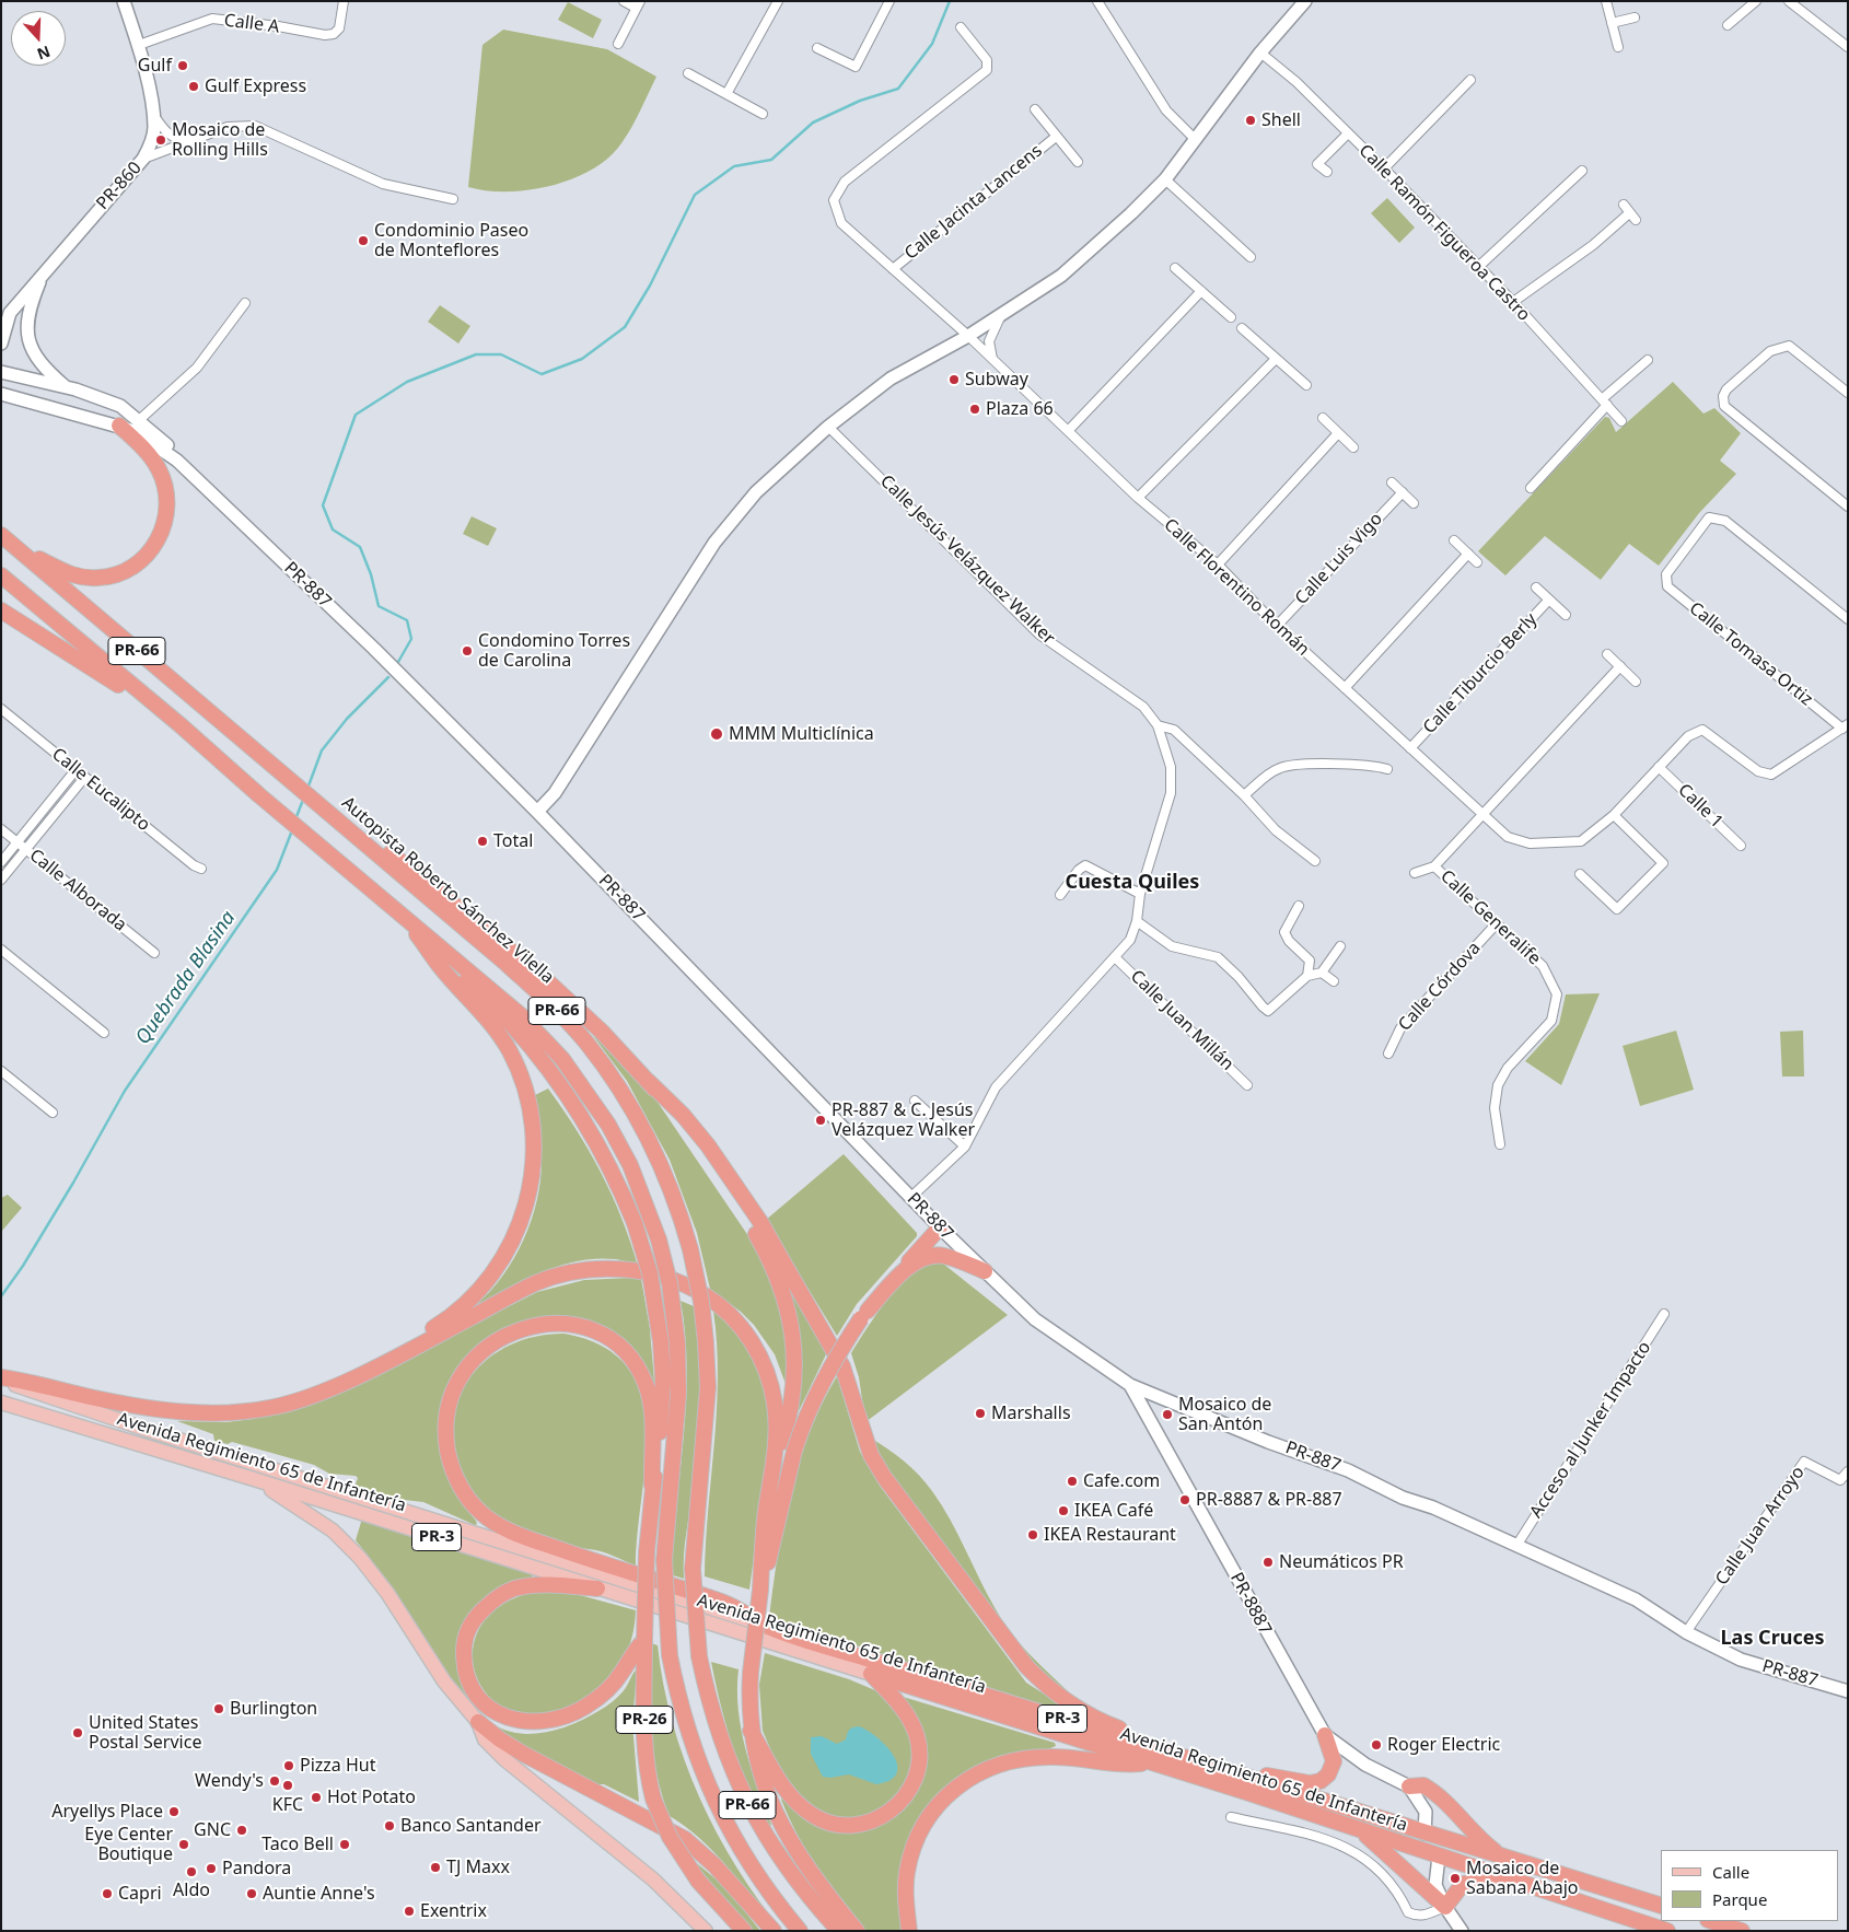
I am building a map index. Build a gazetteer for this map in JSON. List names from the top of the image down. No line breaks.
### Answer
{"streets":{"highway":["PR-66","Autopista Roberto Sánchez Vilella","Avenida Regimiento 65 de Infantería","PR-3","PR-26"],"street":["Calle A","PR-860","Calle Jacinta Lancens","Calle Ramón Figueroa Castro","Calle Luis Vigo","Calle Jesús Velázquez Walker","PR-887","Calle Florentino Román","Calle Tomasa Ortiz","Calle Tiburcio Berly","Calle Eucalipto","Calle 1","Calle Alborada","Calle Generalife","Calle Córdova","Calle Juan Millán","Acceso al Junker Impacto","Calle Juan Arroyo","PR-8887"]},"crossings":[["Calle A","PR-860"],["Calle Jacinta Lancens","Calle Florentino Román"],["Calle Luis Vigo","Calle Florentino Román"],["Calle Jesús Velázquez Walker","PR-887"],["Calle Jesús Velázquez Walker","Calle Juan Millán"],["PR-887","Acceso al Junker Impacto"],["PR-887","Calle Juan Arroyo"],["PR-887","PR-8887"],["Calle Florentino Román","Calle Tomasa Ortiz"],["Calle Florentino Román","Calle Tiburcio Berly"],["Calle Florentino Román","Calle 1"],["Calle Florentino Román","Calle Generalife"],["Calle Generalife","Calle Córdova"]],"districts":["Cuesta Quiles","Las Cruces"],"water":["Quebrada Blasina"],"places":["Gulf","Gulf Express","Shell","Mosaico de Rolling Hills","Condominio Paseo de Monteflores","Subway","Plaza 66","Condomino Torres de Carolina","MMM Multiclínica","Total","PR-887 & C. Jesús Velázquez Walker","Marshalls","Mosaico de San Antón","Cafe.com","PR-8887 & PR-887","IKEA Café","IKEA Restaurant","Neumáticos PR","Burlington","United States Postal Service","Roger Electric","Pizza Hut","Wendy's","KFC","Hot Potato","Aryellys Place","Banco Santander","GNC","Eye Center Boutique","Taco Bell","TJ Maxx","Pandora","Aldo","Mosaico de Sabana Abajo","Capri","Auntie Anne's","Exentrix"],"legend":["Calle","Parque"],"north":"bottom"}
